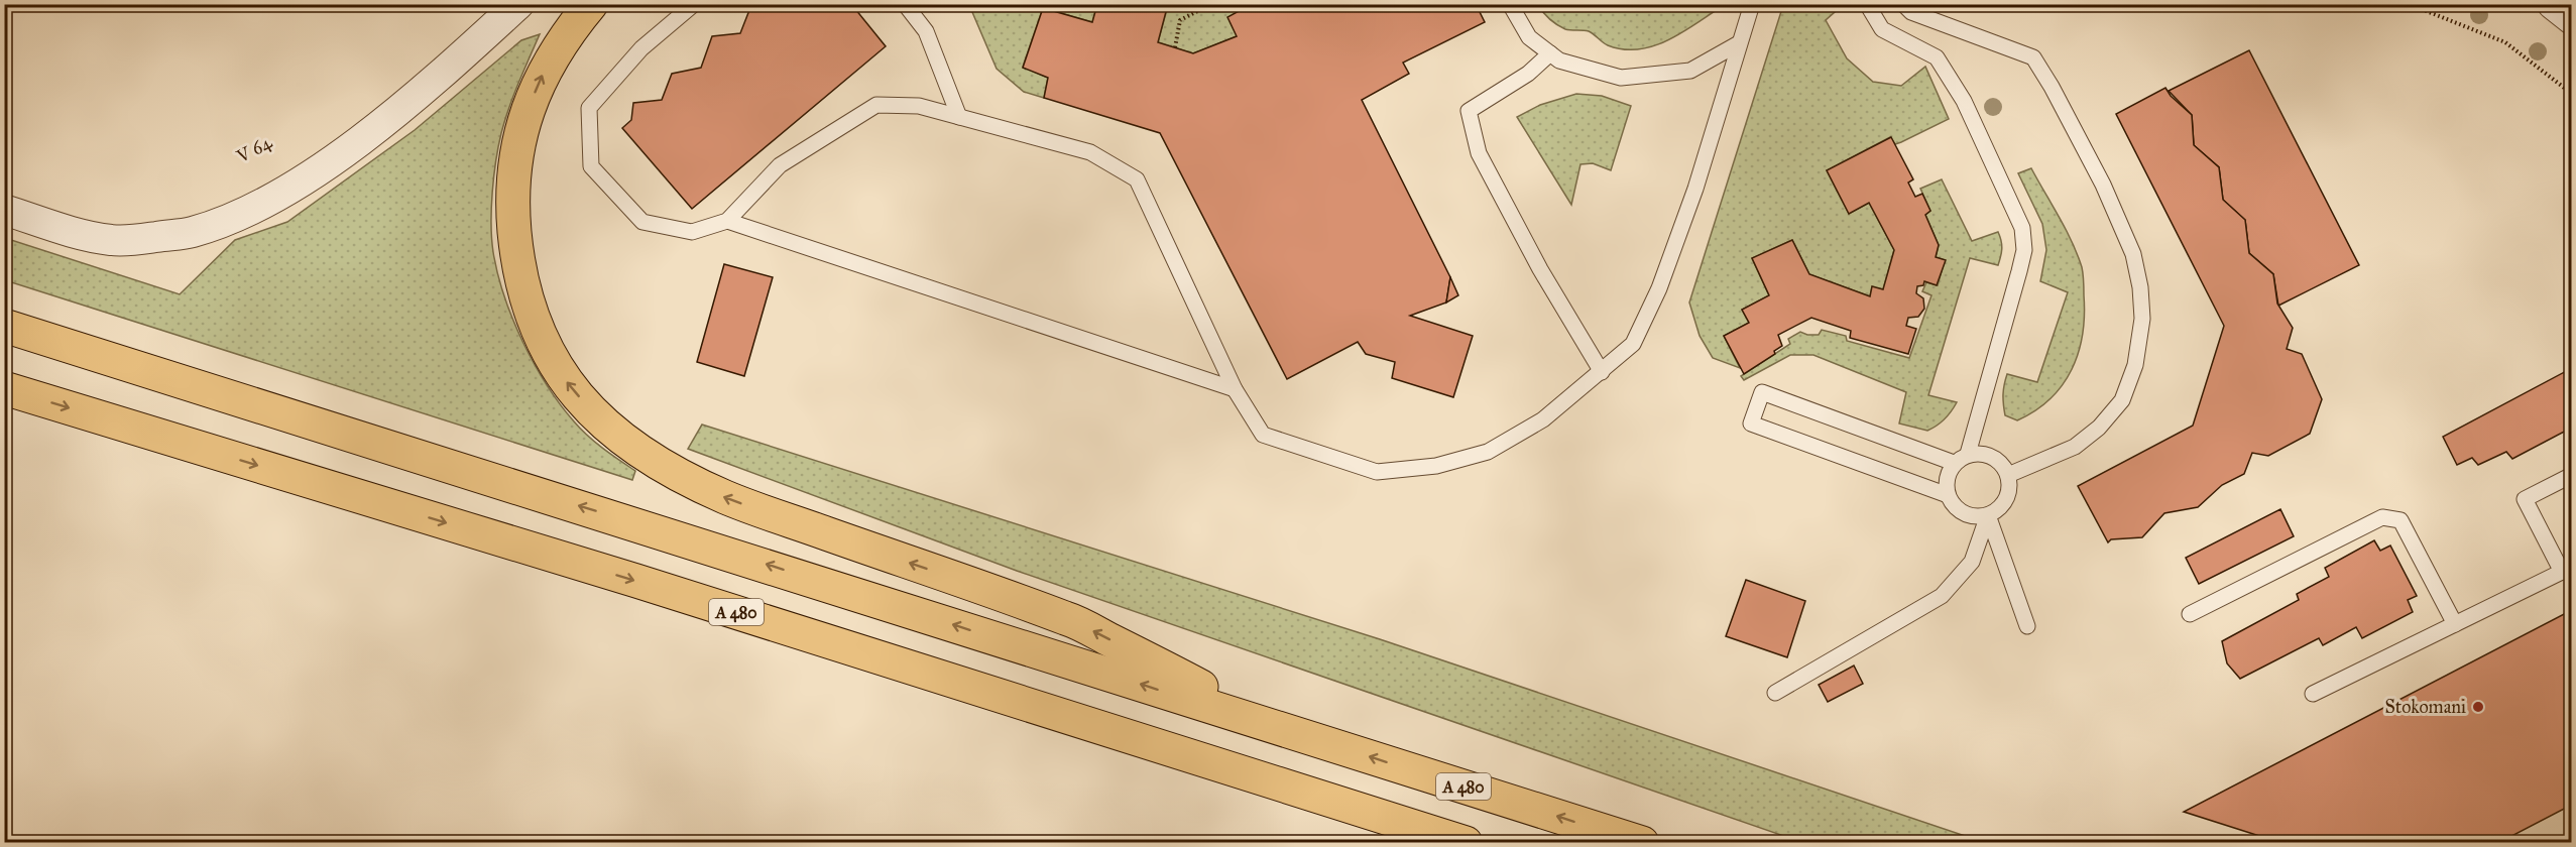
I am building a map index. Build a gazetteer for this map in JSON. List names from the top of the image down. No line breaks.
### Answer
{"streets":{"highway":["A 480"]},"places":["Stokomani"]}
